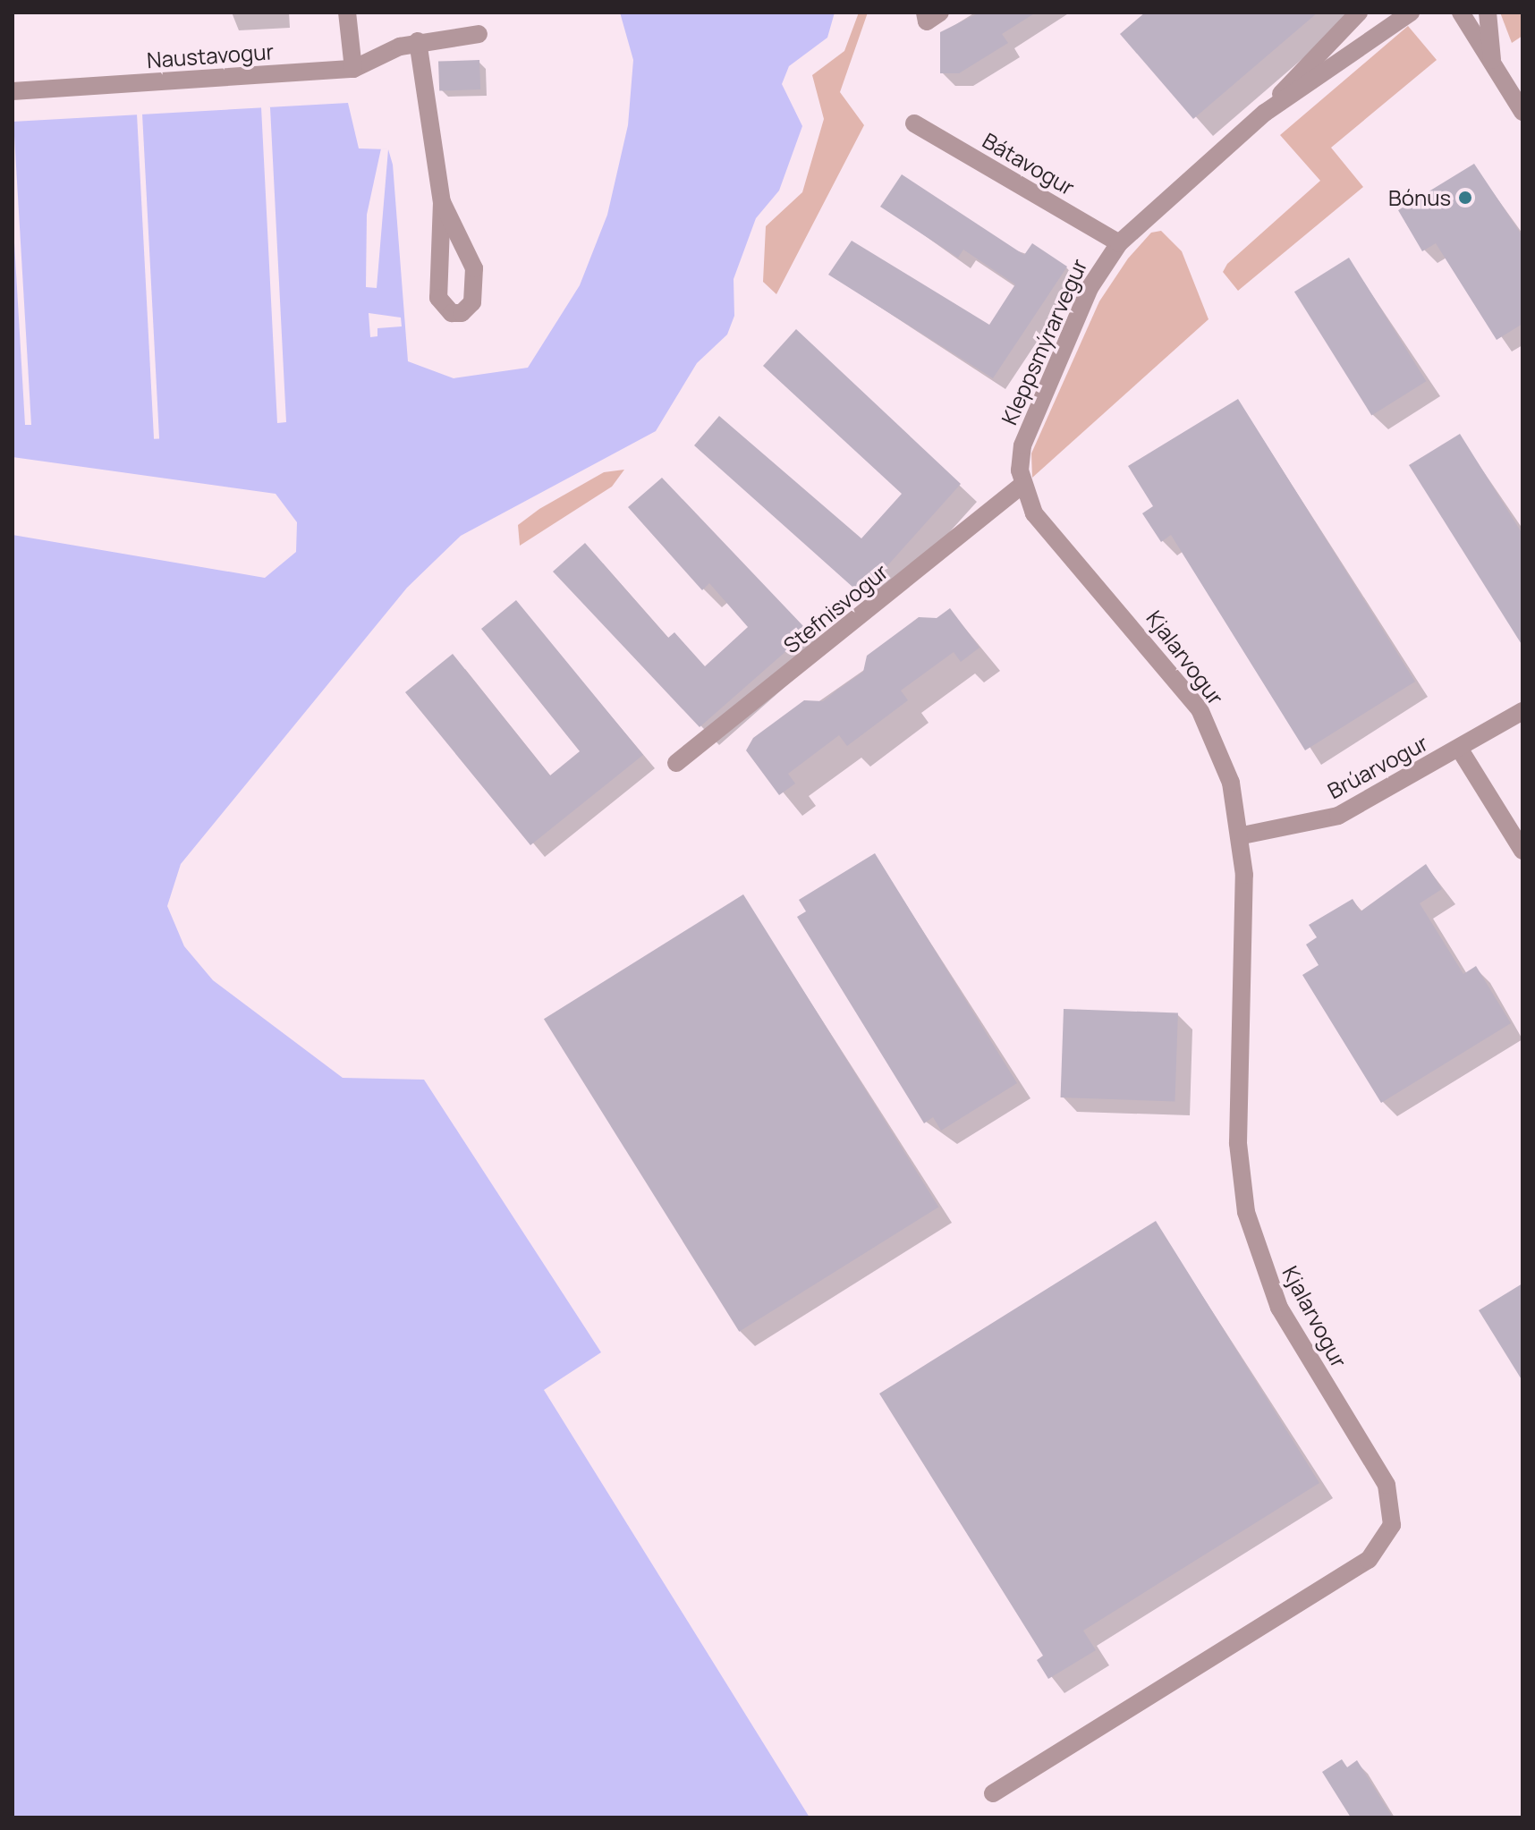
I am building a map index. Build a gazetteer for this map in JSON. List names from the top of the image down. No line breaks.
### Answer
{"streets":{"street":["Naustavogur","Bátavogur","Kleppsmýrarvegur","Stefnisvogur","Kjalarvogur","Brúarvogur"]},"crossings":[["Bátavogur","Kleppsmýrarvegur"],["Kleppsmýrarvegur","Stefnisvogur"],["Kleppsmýrarvegur","Kjalarvogur"],["Stefnisvogur","Kjalarvogur"],["Kjalarvogur","Brúarvogur"]],"places":["Bónus"]}
